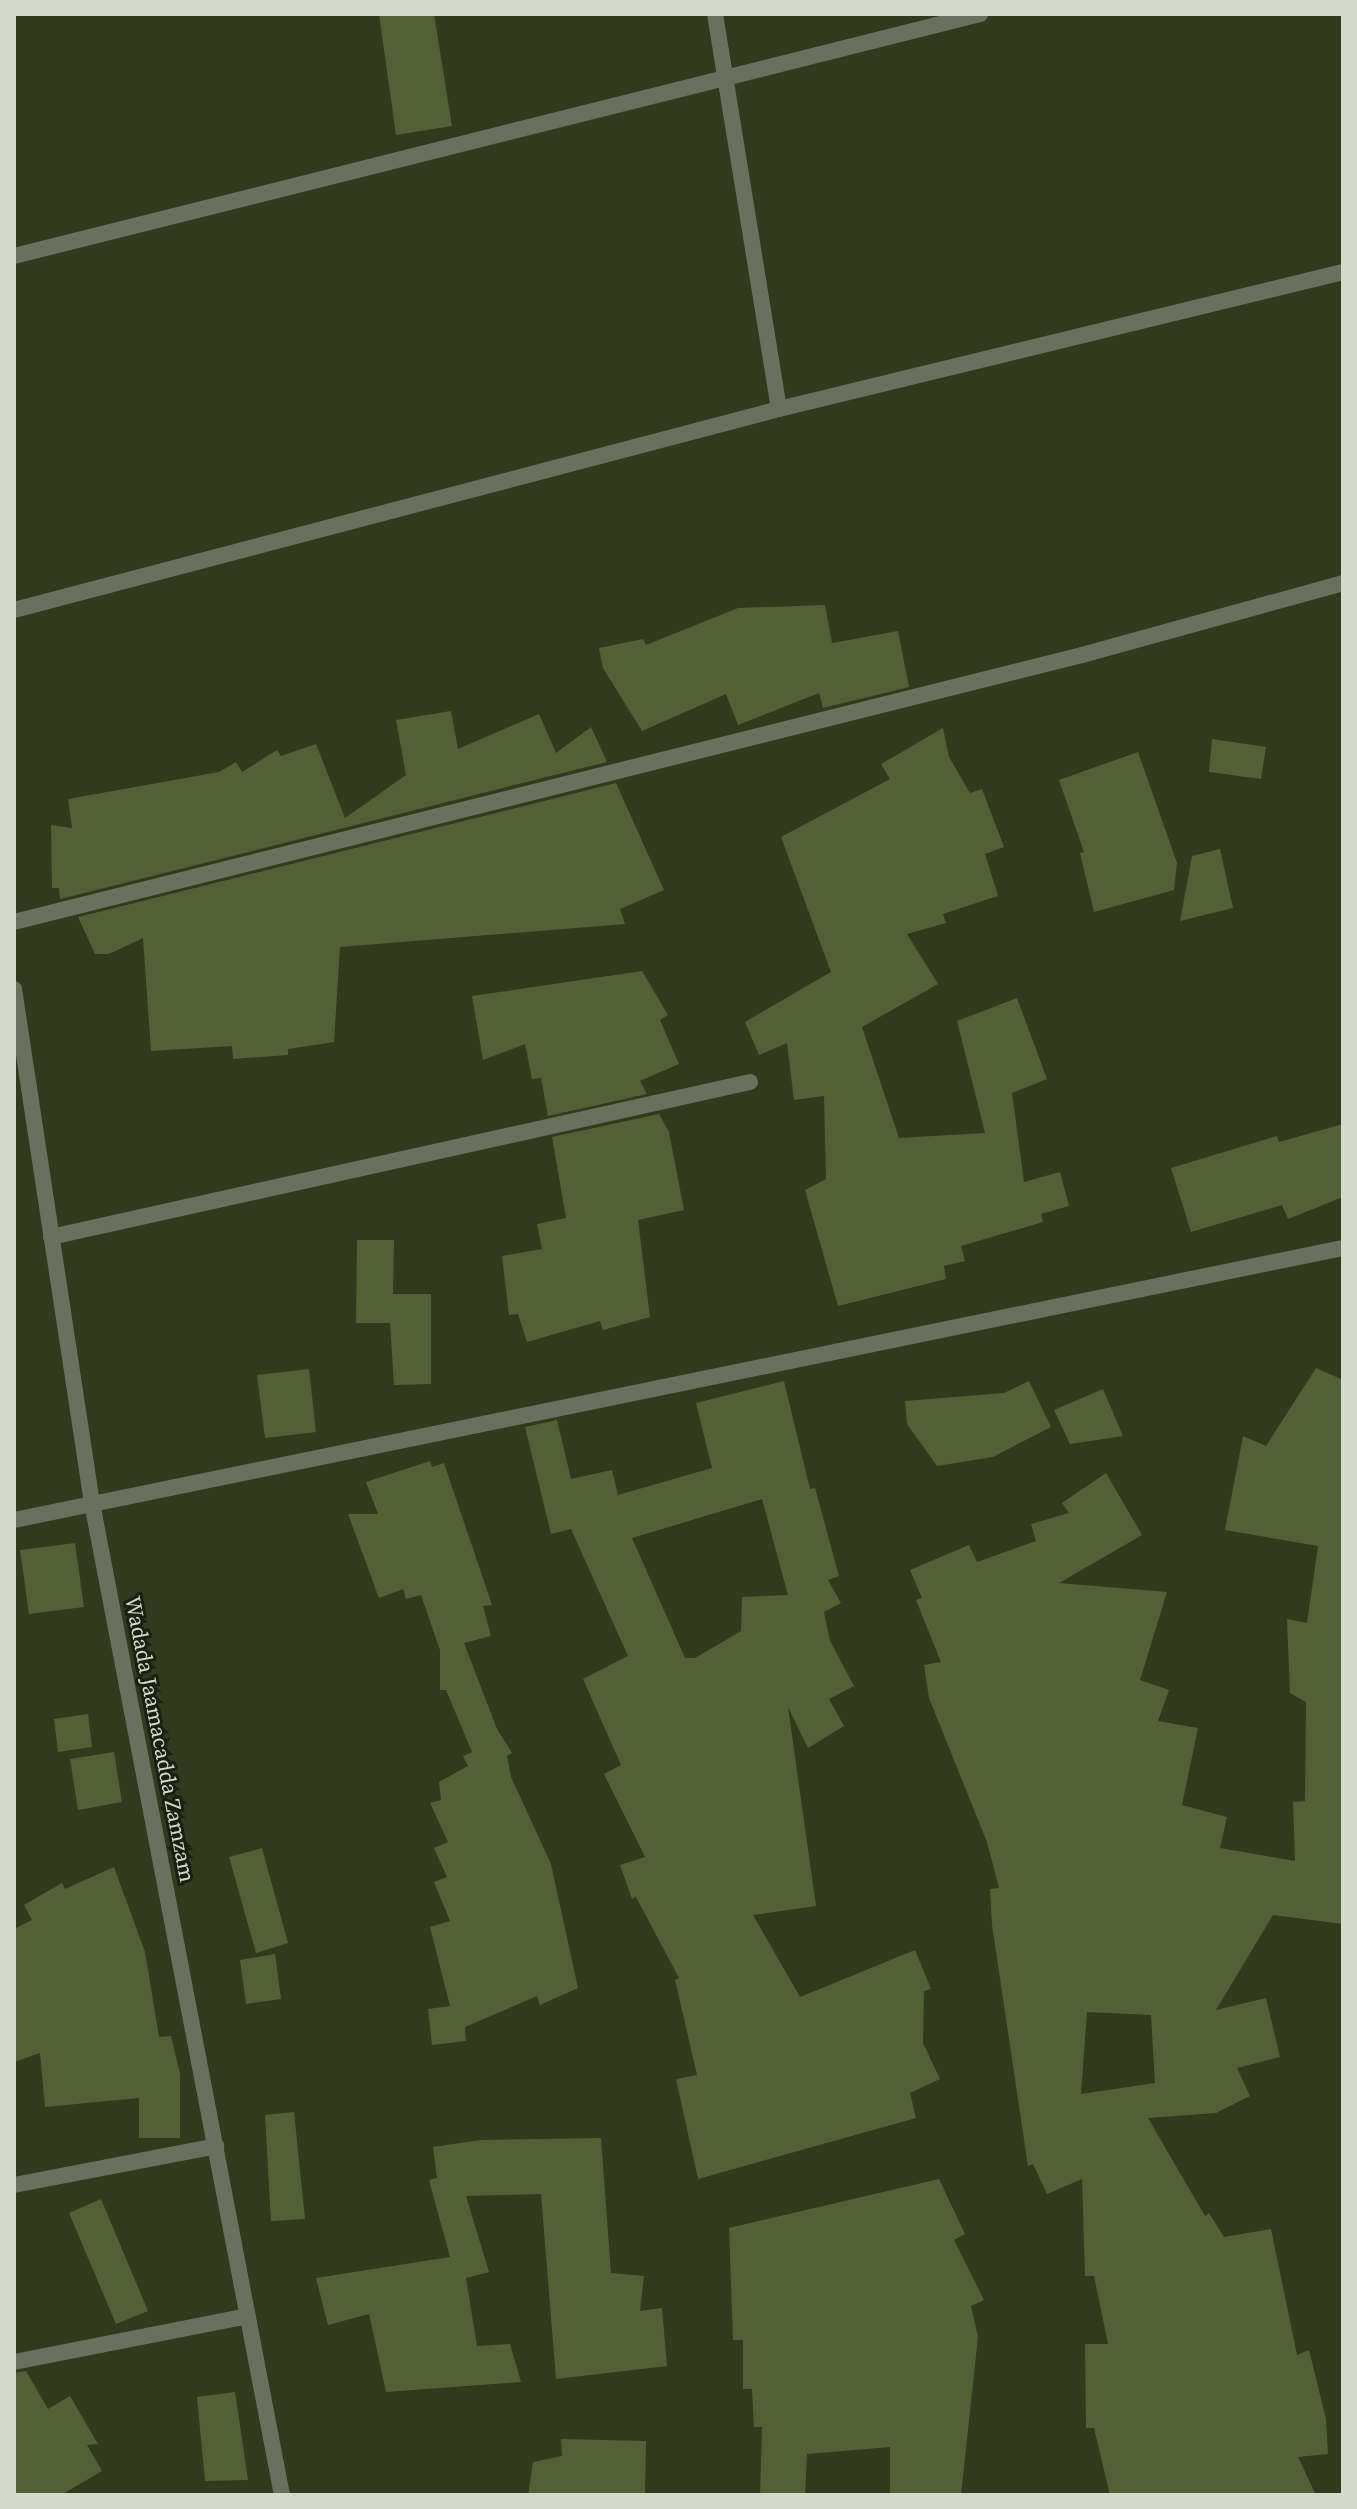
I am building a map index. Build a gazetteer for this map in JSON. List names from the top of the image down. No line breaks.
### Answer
{"streets":{"street":["Wadada Jaamacadda Zamzam"]}}
